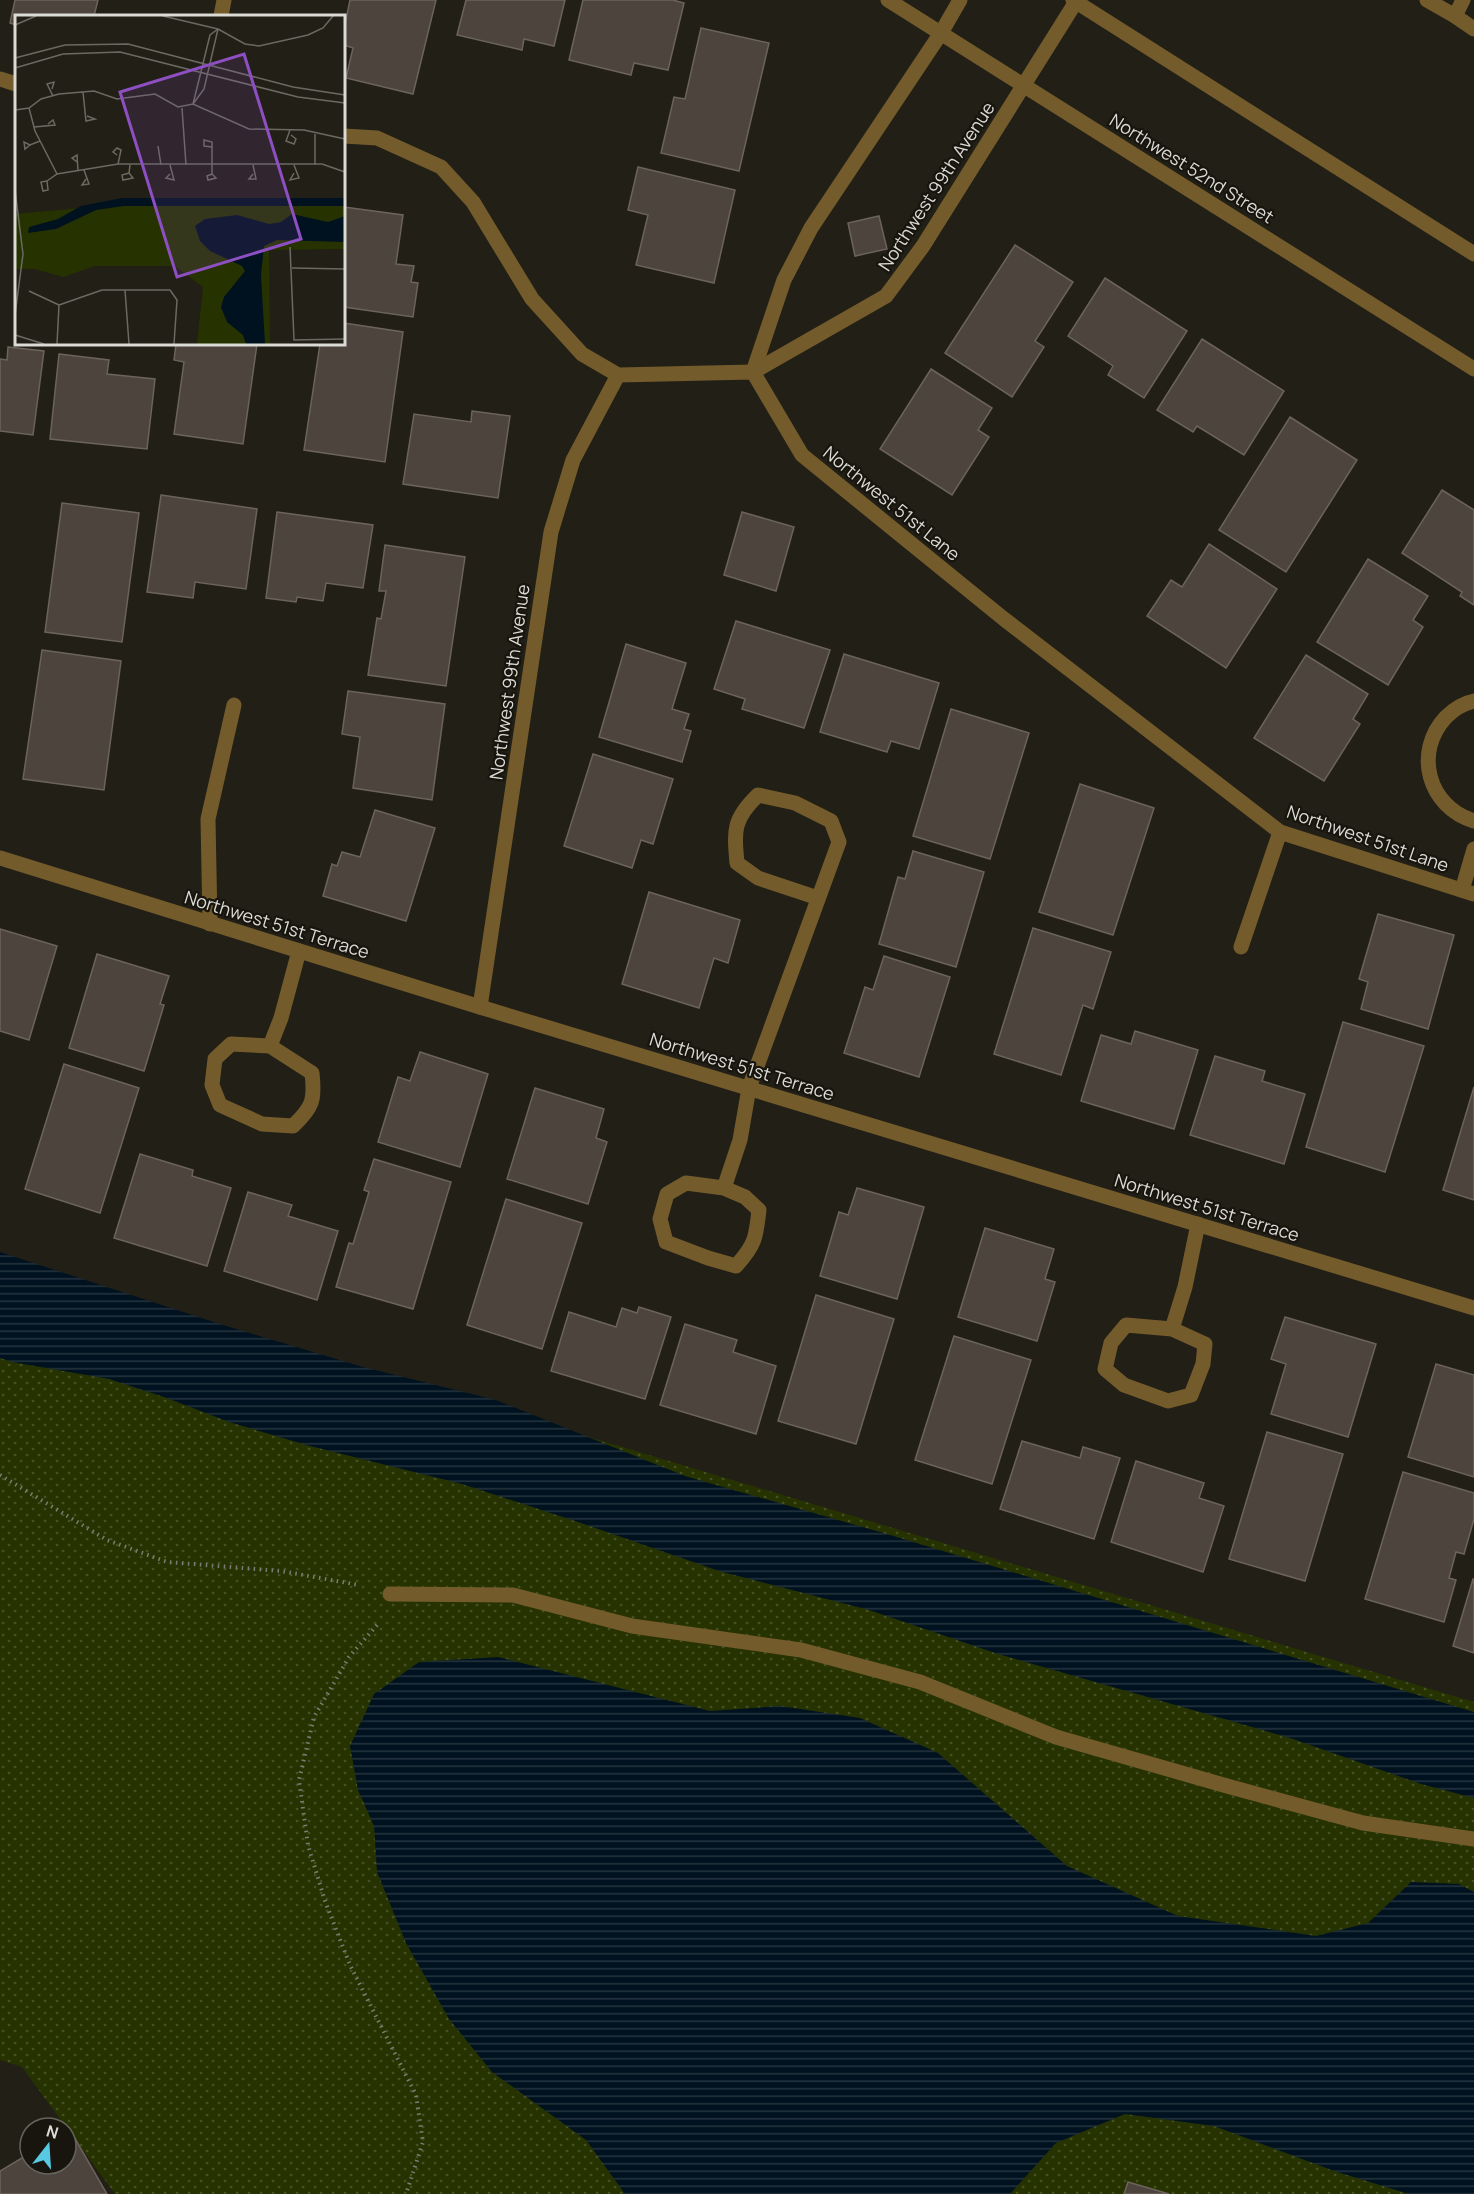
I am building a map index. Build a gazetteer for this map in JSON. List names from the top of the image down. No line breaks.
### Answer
{"streets":{"street":["Northwest 52nd Street","Northwest 99th Avenue","Northwest 51st Lane","Northwest 51st Terrace"]},"crossings":[["Northwest 52nd Street","Northwest 99th Avenue"],["Northwest 99th Avenue","Northwest 51st Lane"],["Northwest 99th Avenue","Northwest 51st Terrace"]],"north":"top"}
